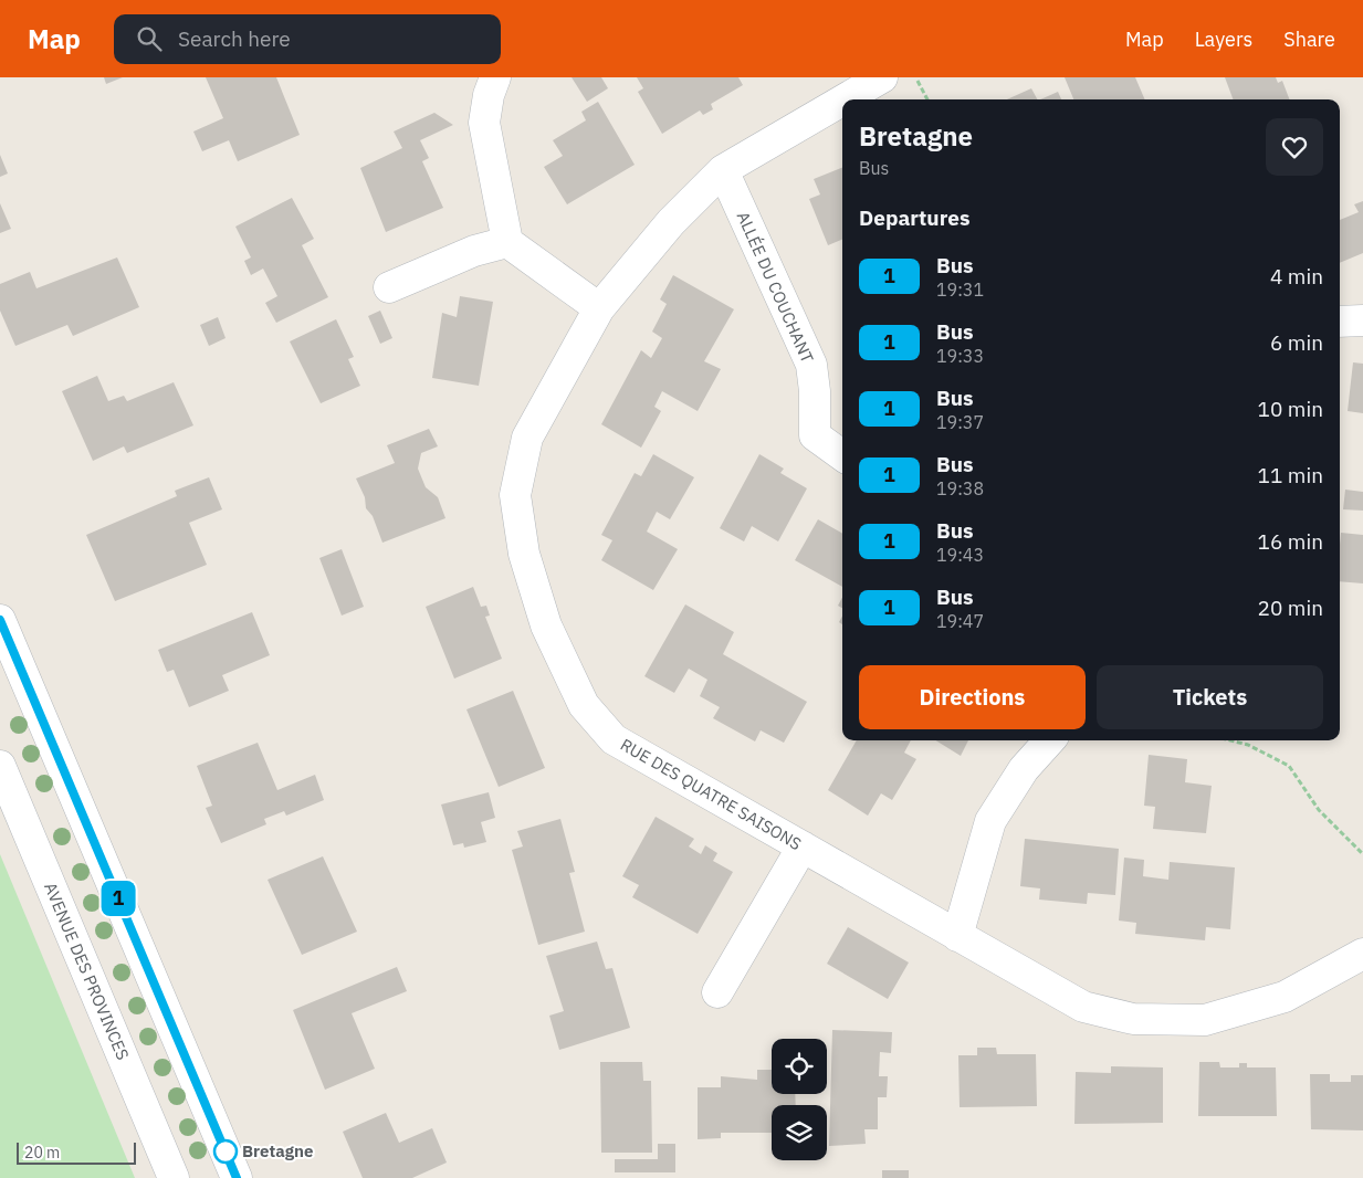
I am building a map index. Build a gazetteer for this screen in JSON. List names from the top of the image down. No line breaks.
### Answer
{"streets":{"street":["ALLÉE DU COUCHANT","RUE DES QUATRE SAISONS","AVENUE DES PROVINCES"]},"crossings":[["ALLÉE DU COUCHANT","RUE DES QUATRE SAISONS"]],"places":["Bretagne"],"lines":["bus line 1"],"scale_bar":"20 m","page":{"header":"Map","search":"Search here","nav":["Map","Layers","Share"],"on_map":"1","heading":[["Bretagne","Bus"],"Departures"],"list":[{"mark":"1","name":"Bus","note":"19:31","value":"4 min"},{"mark":"1","name":"Bus","note":"19:33","value":"6 min"},{"mark":"1","name":"Bus","note":"19:37","value":"10 min"},{"mark":"1","name":"Bus","note":"19:38","value":"11 min"},{"mark":"1","name":"Bus","note":"19:43","value":"16 min"},{"mark":"1","name":"Bus","note":"19:47","value":"20 min"}],"buttons":["Directions","Tickets"],"scale":"20 m"}}
